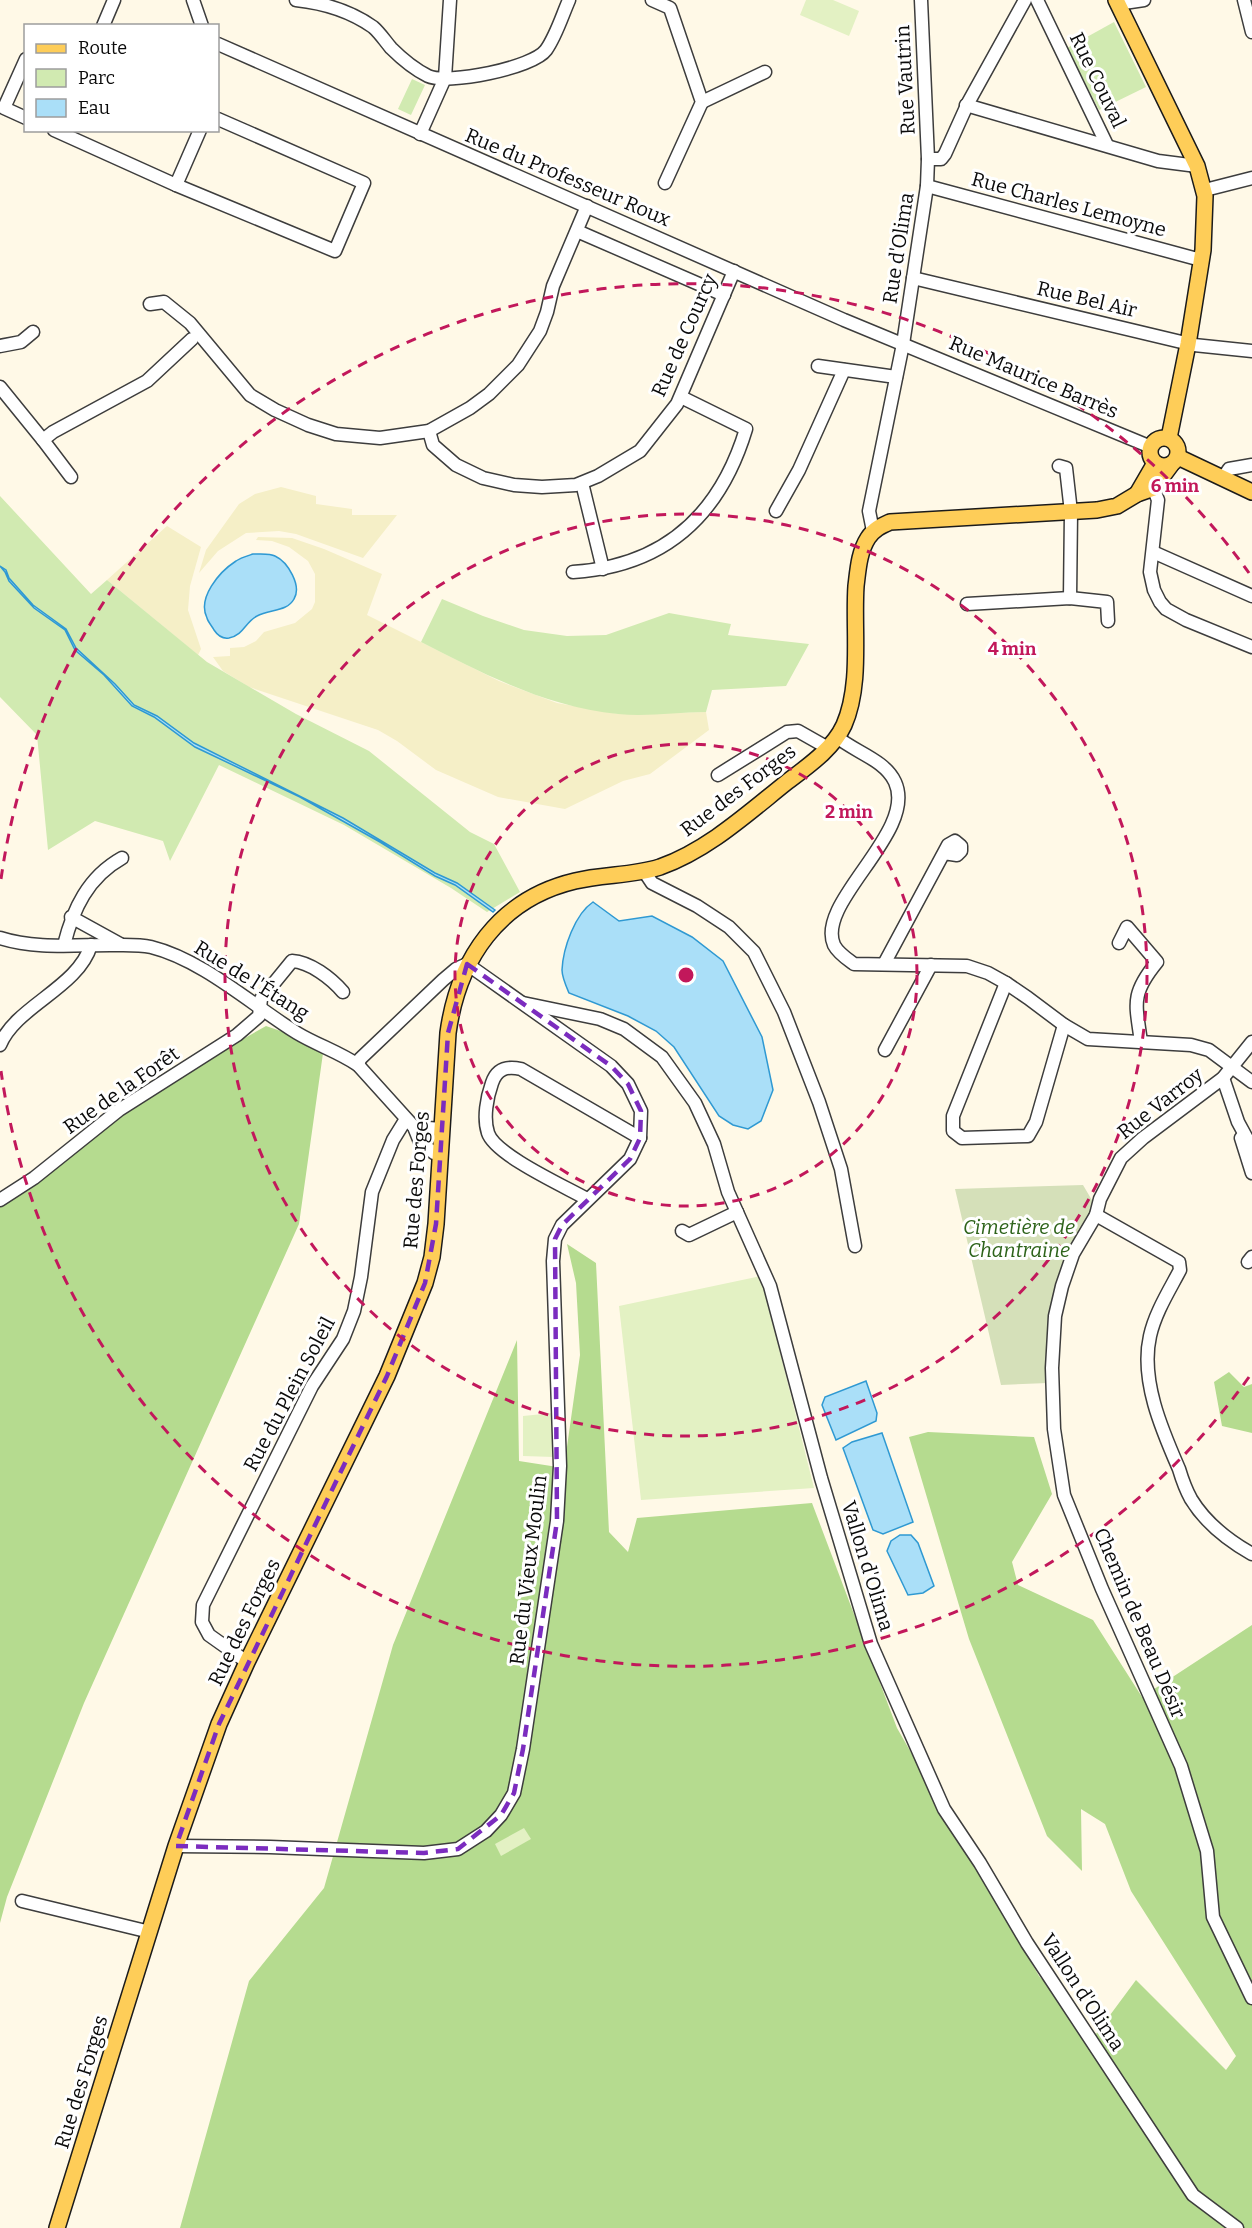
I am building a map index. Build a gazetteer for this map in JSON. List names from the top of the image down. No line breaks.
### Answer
{"streets":{"main road":["Rue des Forges"],"street":["Rue Vautrin","Rue Couval","Rue du Professeur Roux","Rue Charles Lemoyne","Rue d'Olima","Rue Bel Air","Rue de Courcy","Rue Maurice Barrès","Rue de l'Étang","Rue de la Forêt","Rue Varroy","Rue du Plein Soleil","Vallon d'Olima","Rue du Vieux Moulin","Chemin de Beau Désir"]},"crossings":[["Rue Vautrin","Rue d'Olima"],["Rue du Professeur Roux","Rue d'Olima"],["Rue du Professeur Roux","Rue de Courcy"],["Rue du Professeur Roux","Rue Maurice Barrès"],["Rue Charles Lemoyne","Rue d'Olima"],["Rue d'Olima","Rue Bel Air"],["Rue d'Olima","Rue Maurice Barrès"],["Rue d'Olima","Rue des Forges"],["Rue des Forges","Rue de l'Étang"],["Rue des Forges","Rue du Plein Soleil"],["Rue des Forges","Vallon d'Olima"],["Rue des Forges","Rue du Vieux Moulin"],["Rue de l'Étang","Rue de la Forêt"],["Rue de l'Étang","Rue du Plein Soleil"],["Rue Varroy","Chemin de Beau Désir"]],"parks":["Cimetière de Chantraine"],"legend":["Route","Parc","Eau"],"rings":["6 min","4 min","2 min"]}
